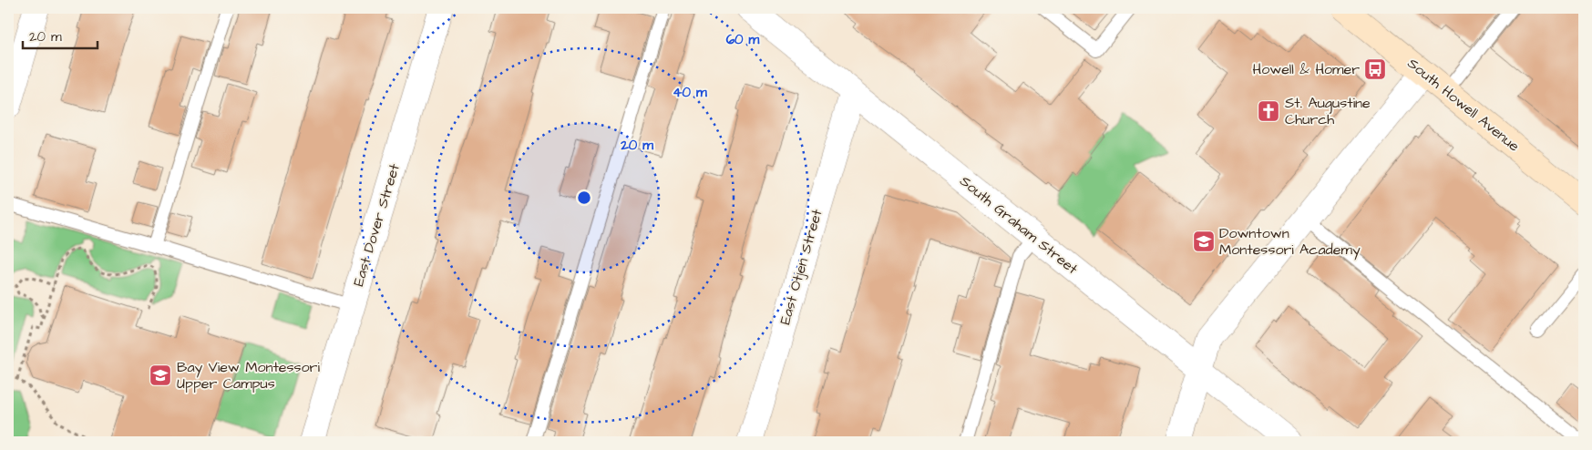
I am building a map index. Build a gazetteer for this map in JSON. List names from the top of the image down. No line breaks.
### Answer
{"streets":{"street":["South Howell Avenue","East Dover Street","South Graham Street","East Otjen Street"]},"crossings":[["South Graham Street","East Otjen Street"]],"places":{"bus stop":["Howell & Homer"],"church":["St. Augustine Church"],"school or university":["Downtown Montessori Academy","Bay View Montessori Upper Campus"]},"scale_bar":"20 m","rings":["60 m","40 m","20 m"]}
